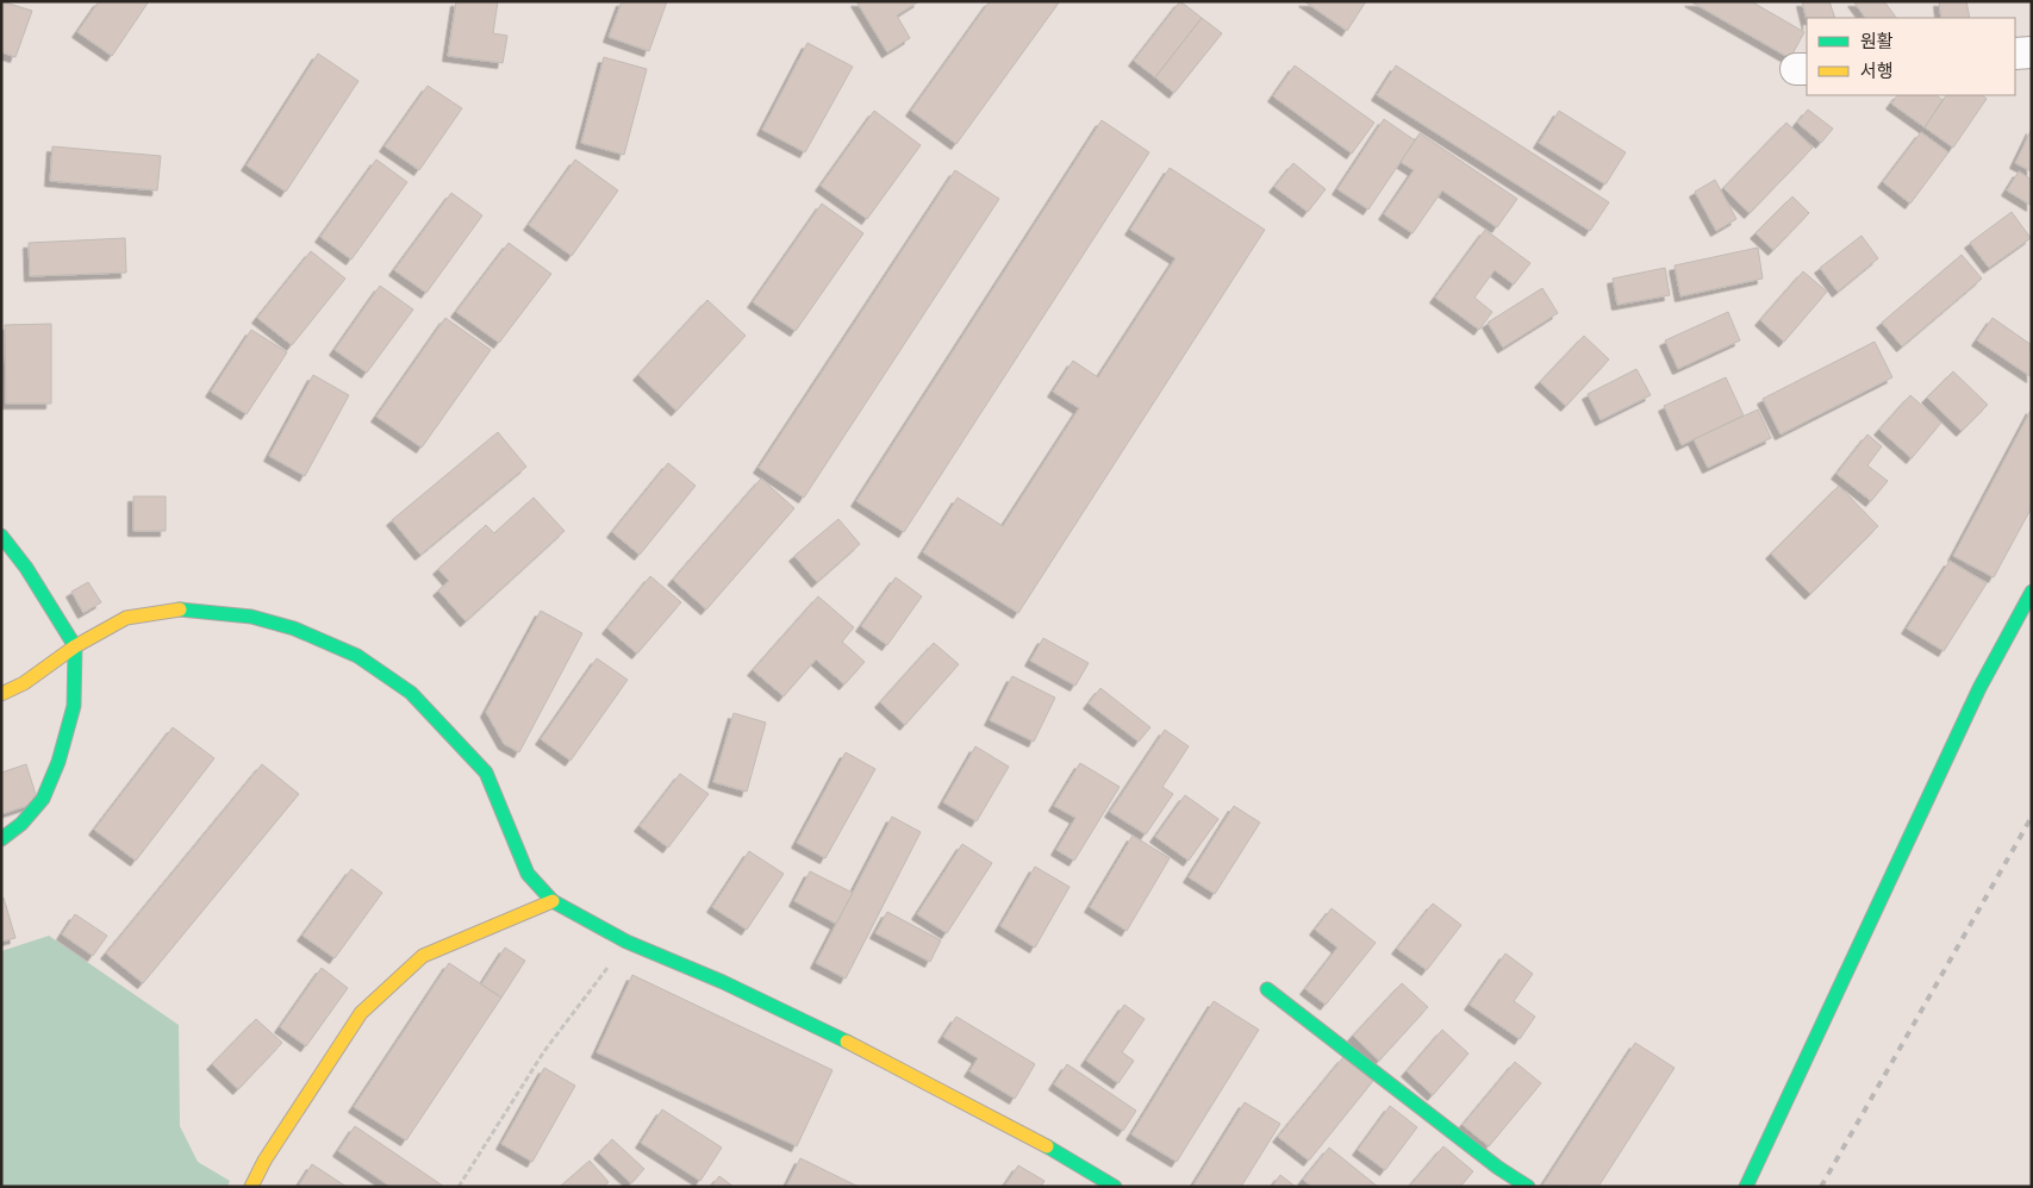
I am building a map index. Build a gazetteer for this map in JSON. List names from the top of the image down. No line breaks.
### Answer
{"legend":["원활","서행"]}
